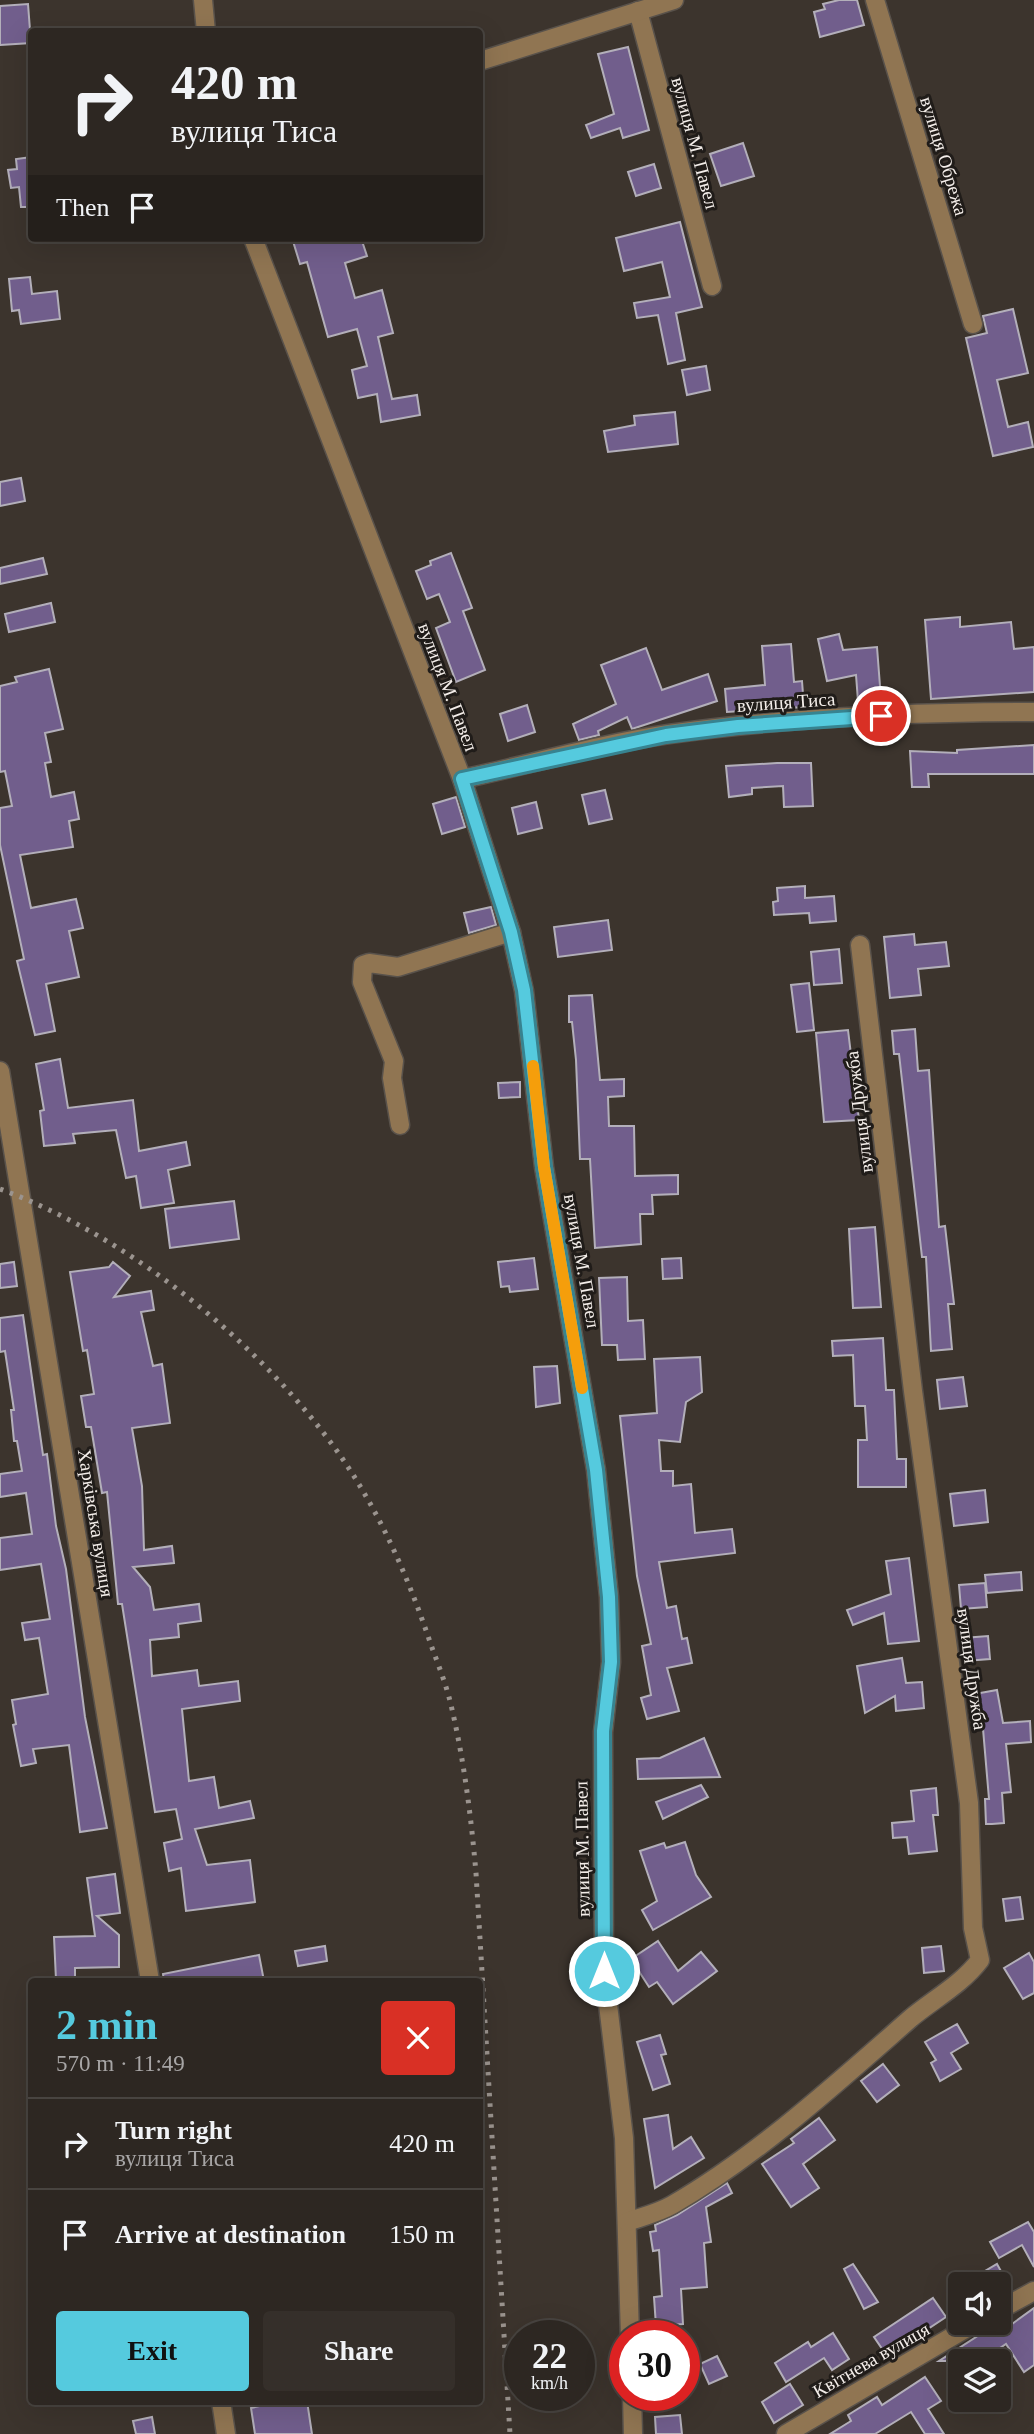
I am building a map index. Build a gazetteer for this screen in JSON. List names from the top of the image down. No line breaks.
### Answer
{"streets":{"street":["вулиця М. Павел","вулиця Обрежа","вулиця Тиса","вулиця Дружба","Харківська вулиця","Квітнева вулиця"]},"crossings":[["вулиця М. Павел","вулиця Тиса"],["вулиця М. Павел","вулиця Дружба"]],"page":{"turn":["420 m","вулиця Тиса"],"then":"Then","heading":["2 min","570 m · 11:49"],"list":[{"name":"Turn right","note":"вулиця Тиса","value":"420 m"},{"name":"Arrive at destination","value":"150 m"}],"buttons":["Exit","Share"],"speed":"22 km/h","limit":"30"}}
